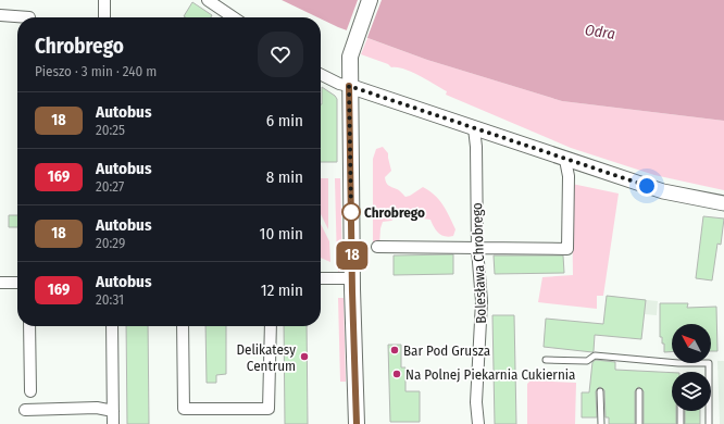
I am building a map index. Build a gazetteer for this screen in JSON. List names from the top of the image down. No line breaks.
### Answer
{"streets":{"street":["Bolesława Chrobrego"]},"water":["Odra"],"places":["Chrobrego","Bar Pod Grusza","Delikatesy Centrum","Na Polnej Piekarnia Cukiernia"],"lines":["bus line 18"],"north":"top left","page":{"on_map":"18","heading":["Chrobrego","Pieszo · 3 min · 240 m"],"list":[{"mark":"18","name":"Autobus","note":"20:25","value":"6 min"},{"mark":"169","name":"Autobus","note":"20:27","value":"8 min"},{"mark":"18","name":"Autobus","note":"20:29","value":"10 min"},{"mark":"169","name":"Autobus","note":"20:31","value":"12 min"}]}}
